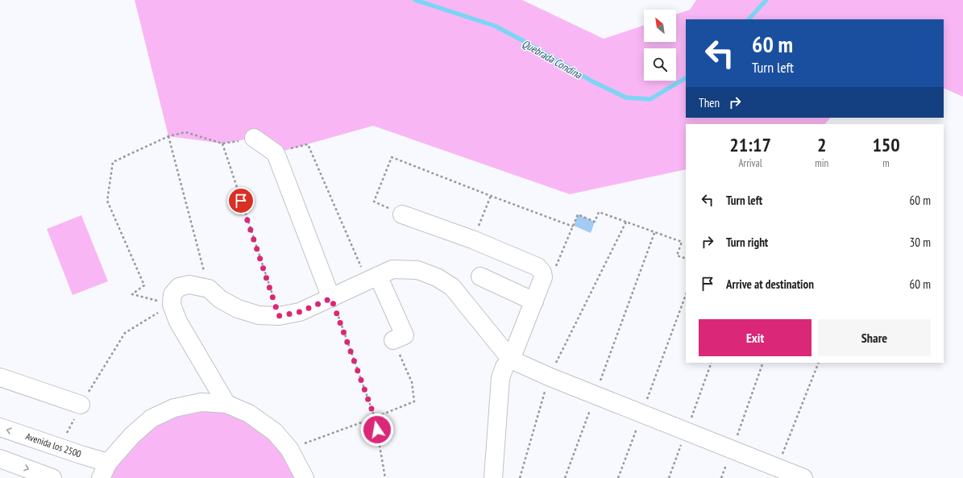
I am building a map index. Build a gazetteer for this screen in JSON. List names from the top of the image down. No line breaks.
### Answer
{"streets":{"street":["Avenida los 2500"]},"water":["Quebrada Condina"],"north":"top left","page":{"turn":["60 m","Turn left"],"then":"Then","eta":["21:17","Arrival","2","min","150","m"],"list":[{"name":"Turn left","value":"60 m"},{"name":"Turn right","value":"30 m"},{"name":"Arrive at destination","value":"60 m"}],"buttons":["Exit","Share"]}}
